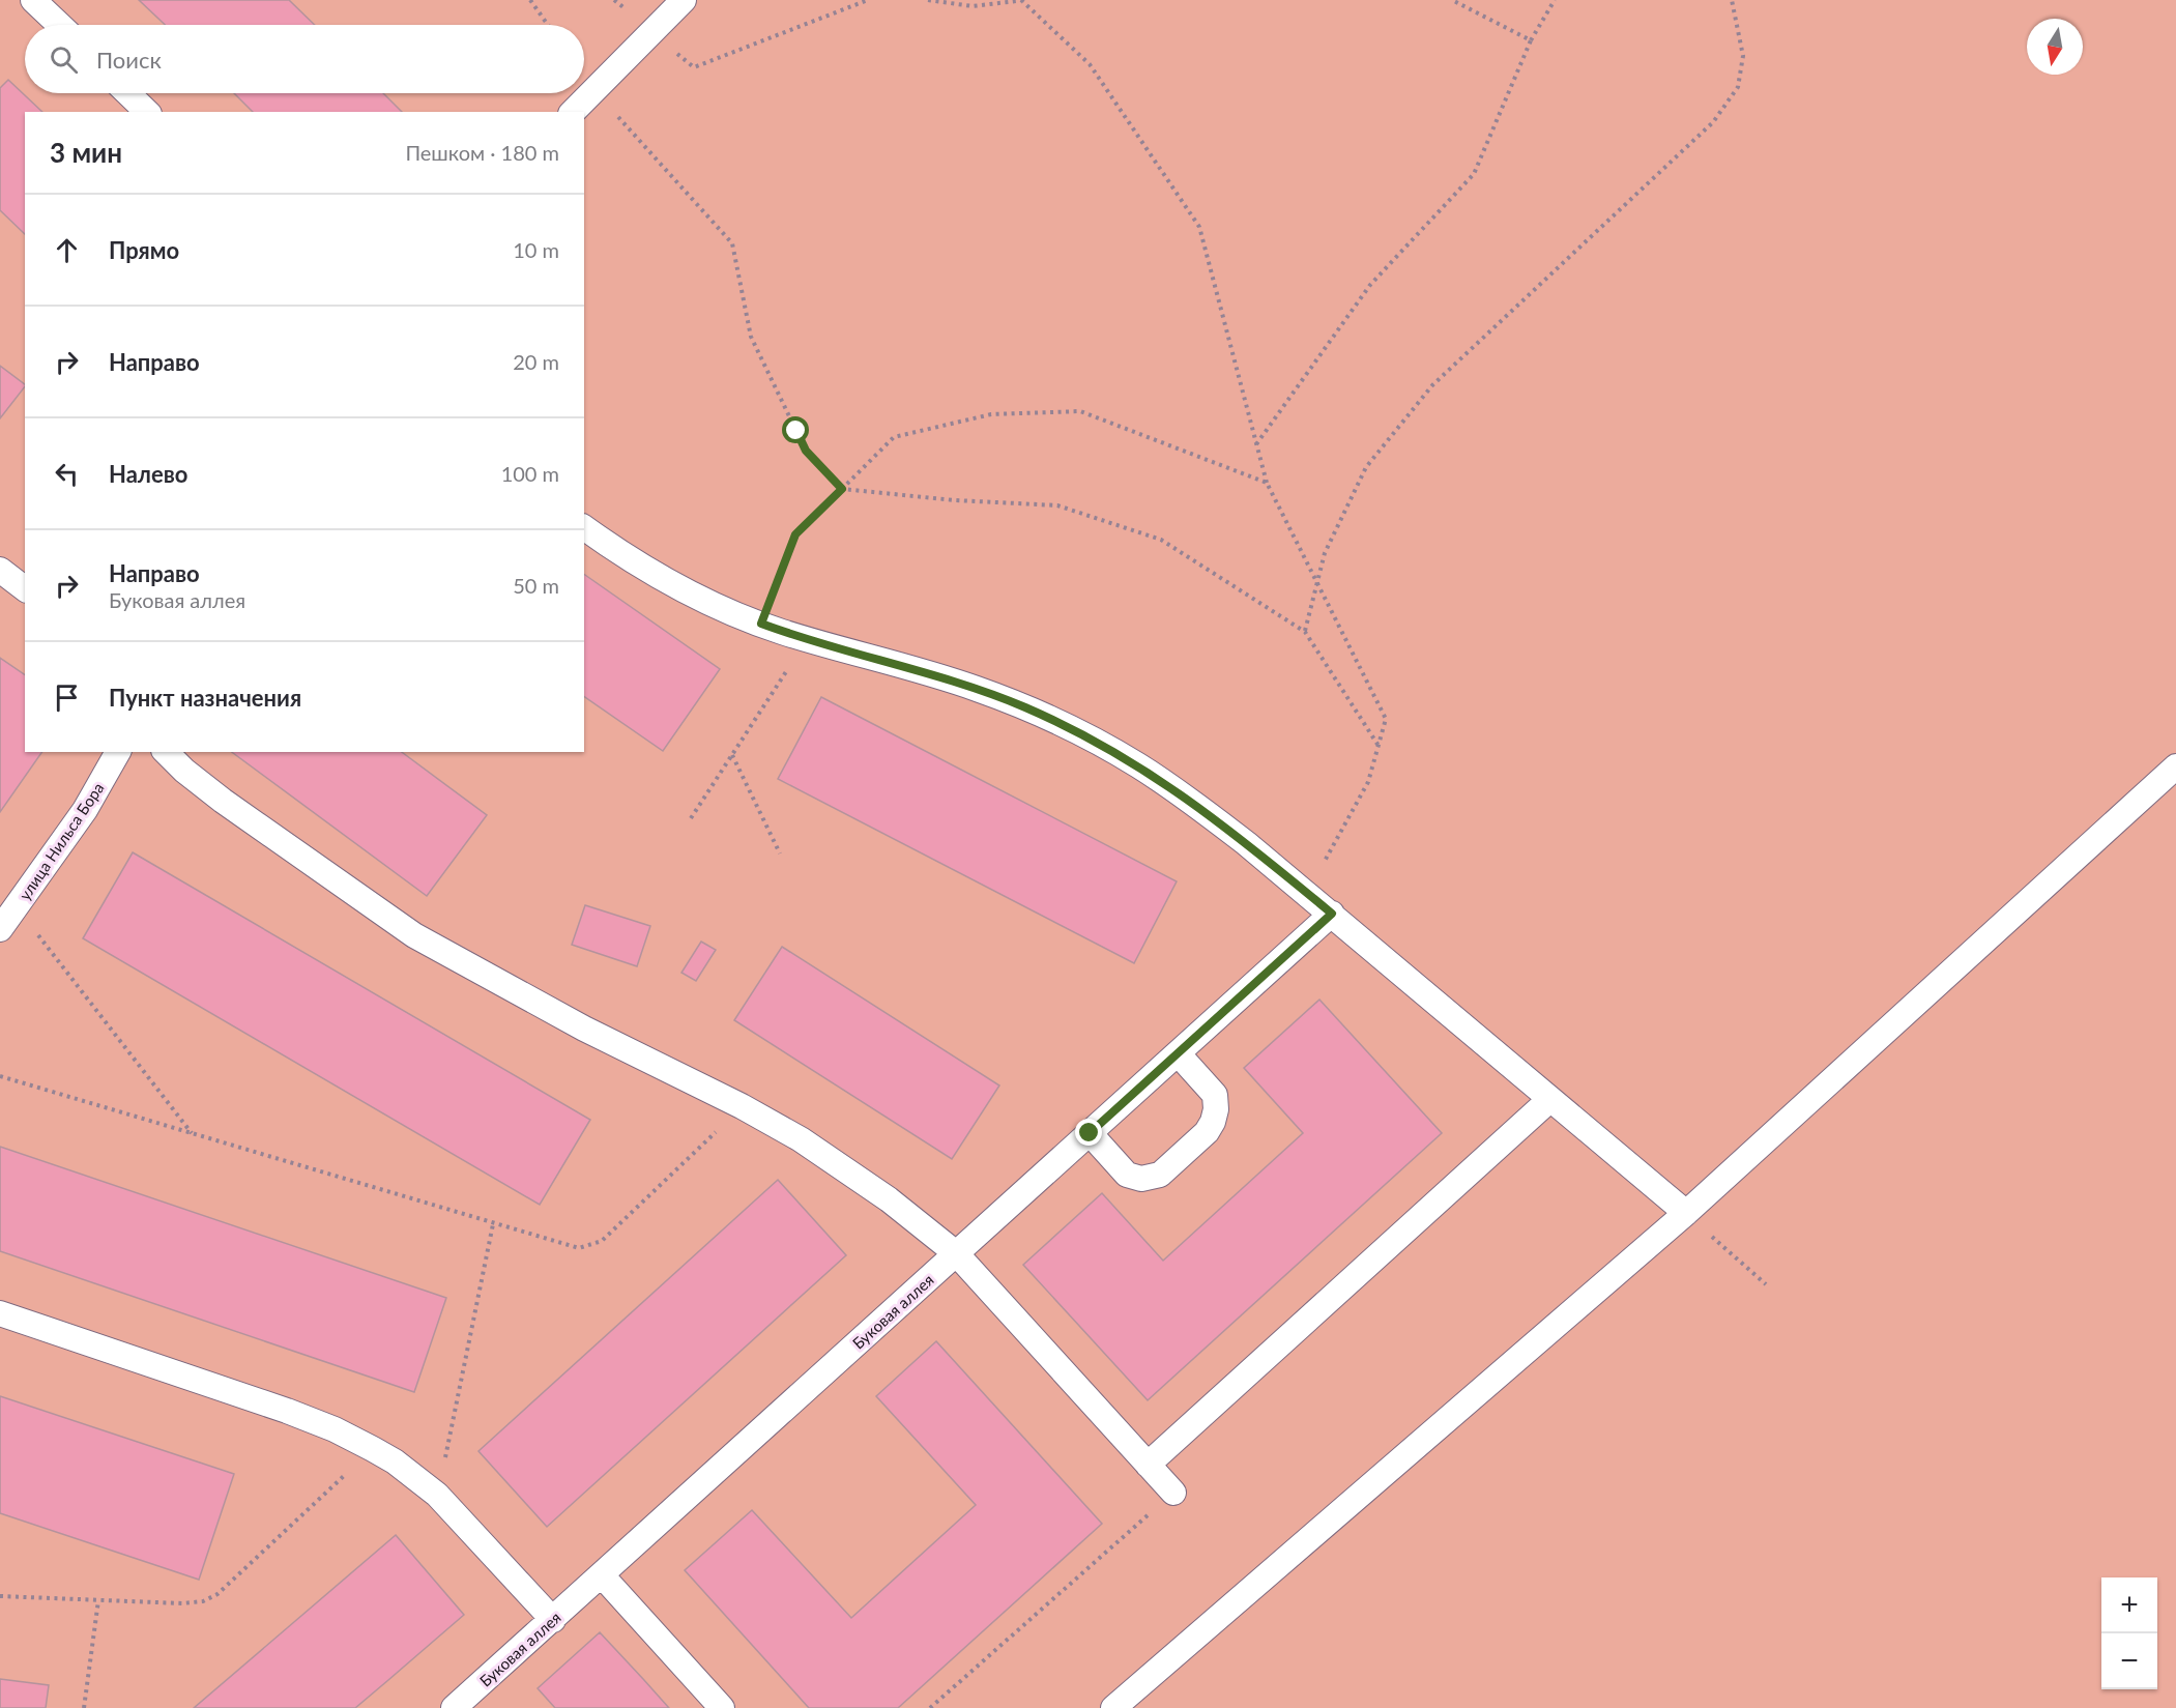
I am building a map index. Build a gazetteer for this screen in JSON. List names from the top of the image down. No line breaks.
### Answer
{"streets":{"lane":["улица Нильса Бора","Буковая аллея"]},"north":"bottom","page":{"search":"Поиск","heading":["3 мин","Пешком · 180 m"],"list":[["Прямо","10 m"],["Направо","20 m"],["Налево","100 m"],["Направо","Буковая аллея","50 m"],"Пункт назначения"],"map_buttons":["+","−"]}}
